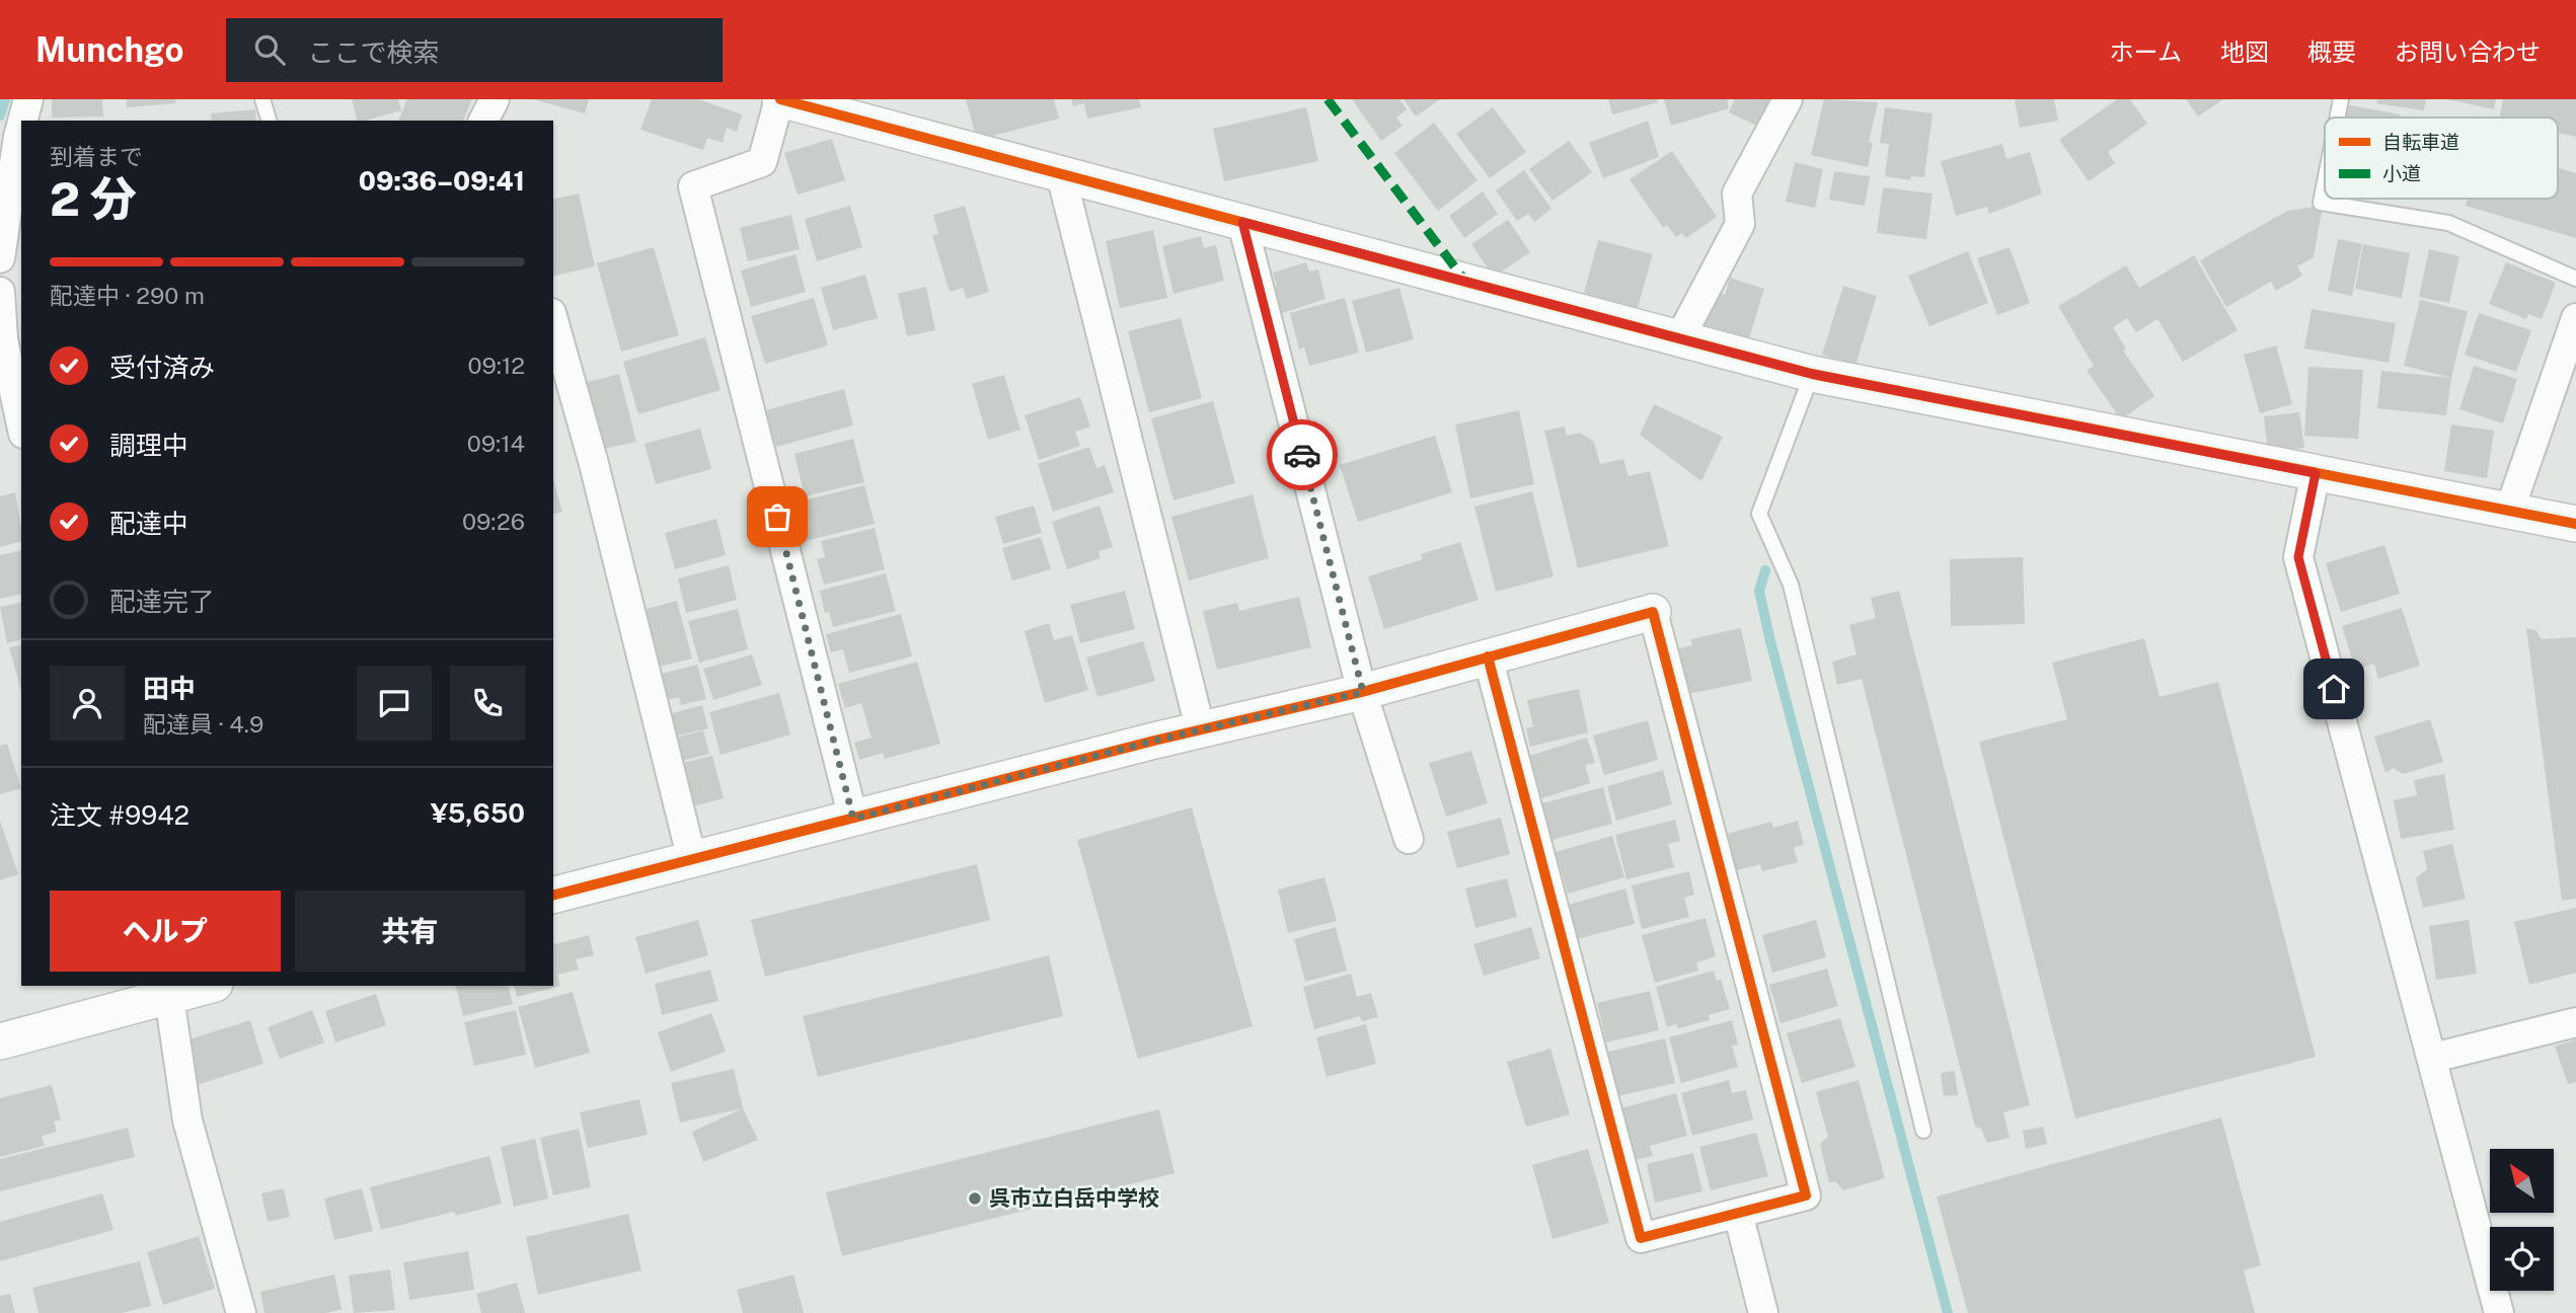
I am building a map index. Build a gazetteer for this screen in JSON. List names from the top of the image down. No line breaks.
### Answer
{"places":["呉市立白岳中学校"],"legend":["自転車道","小道"],"north":"top left","page":{"header":"Munchgo","search":"ここで検索","nav":["ホーム","地図","概要","お問い合わせ"],"heading":["2 分","到着まで","09:36–09:41"],"panel":["田中","配達員 · 4.9","注文 #9942","¥5,650"],"bar":"配達中 · 290 m","list":[["受付済み","09:12"],["調理中","09:14"],["配達中","09:26"],"配達完了"],"buttons":["ヘルプ","共有"]}}
